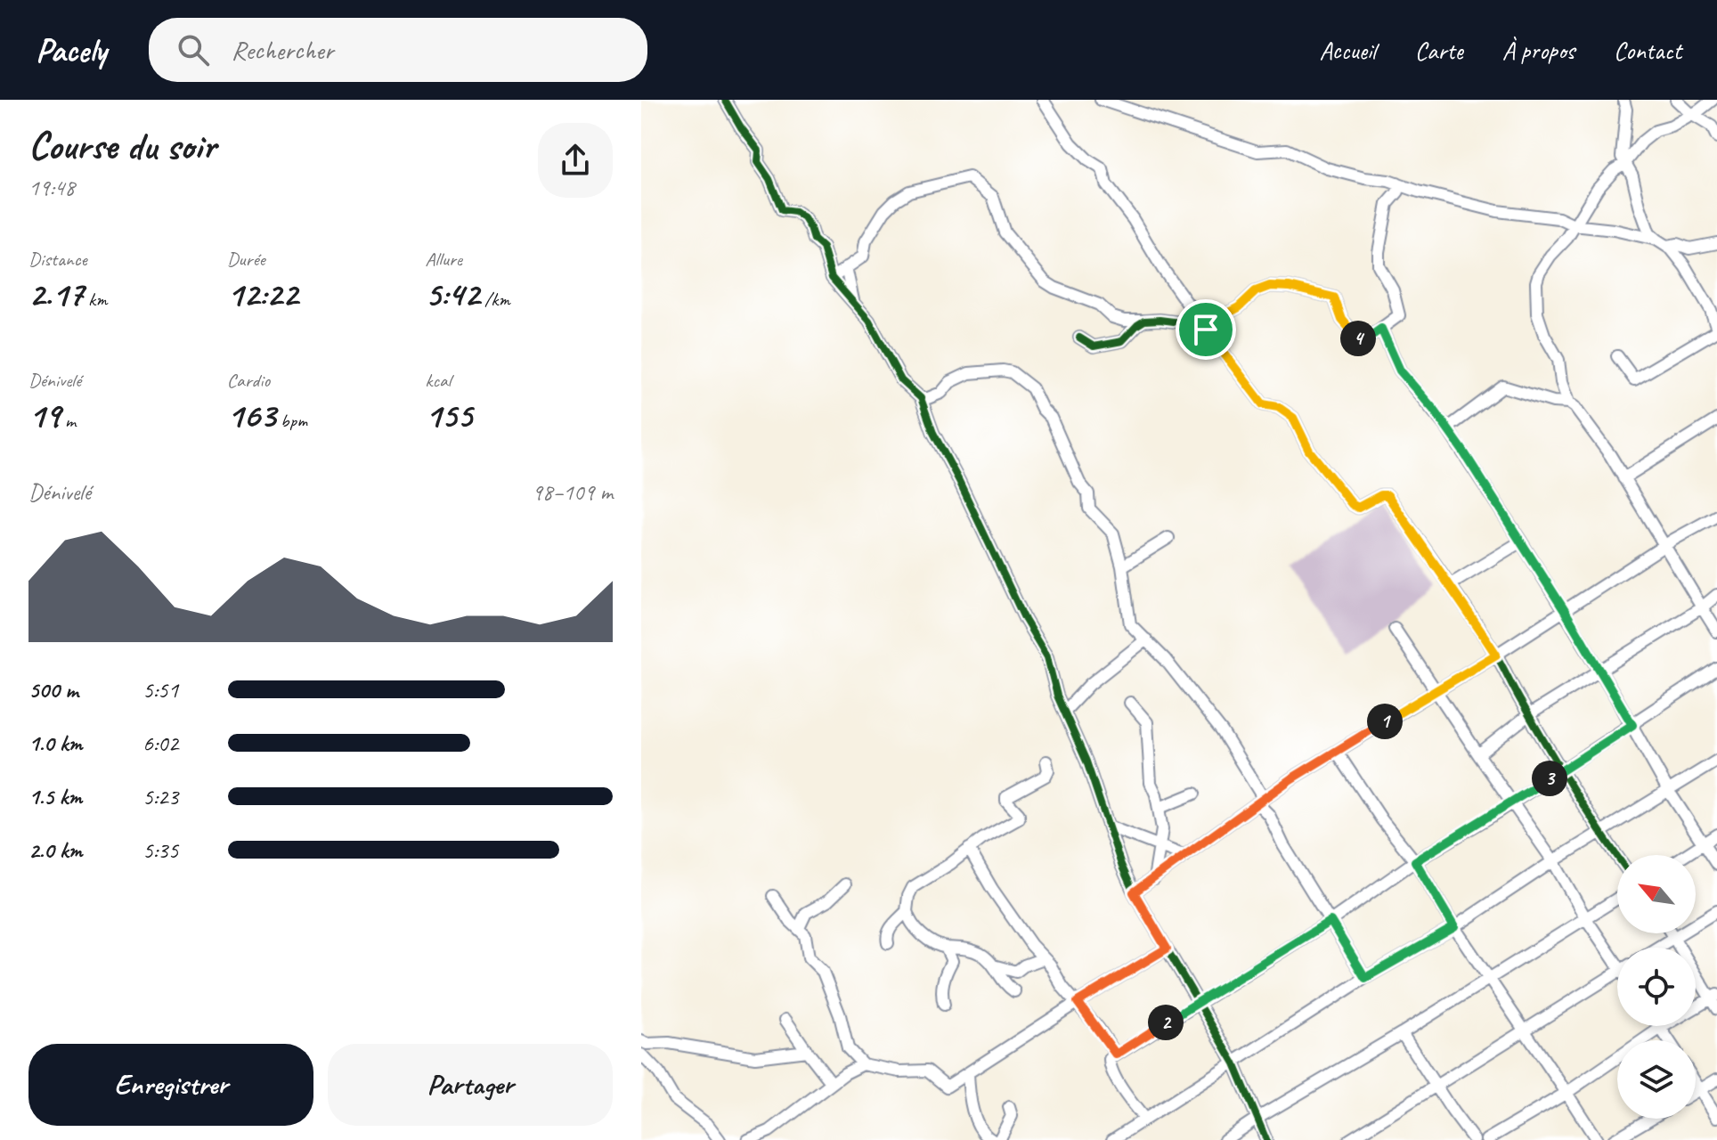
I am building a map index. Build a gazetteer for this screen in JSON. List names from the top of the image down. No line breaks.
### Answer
{"north":"top left","page":{"header":"Pacely","search":"Rechercher","nav":["Accueil","Carte","À propos","Contact"],"heading":["Course du soir","19:48"],"stats":[["Distance","2.17 km"],["Durée","12:22"],["Allure","5:42 /km"],["Dénivelé","19 m"],["Cardio","163 bpm"],["kcal","155"]],"pins":["4","1","3","2"],"chart":["Dénivelé","98–109 m"],"list":[{"name":"500 m","note":"5:51"},{"name":"1.0 km","note":"6:02"},{"name":"1.5 km","note":"5:23"},{"name":"2.0 km","note":"5:35"}],"buttons":["Enregistrer","Partager"]}}
